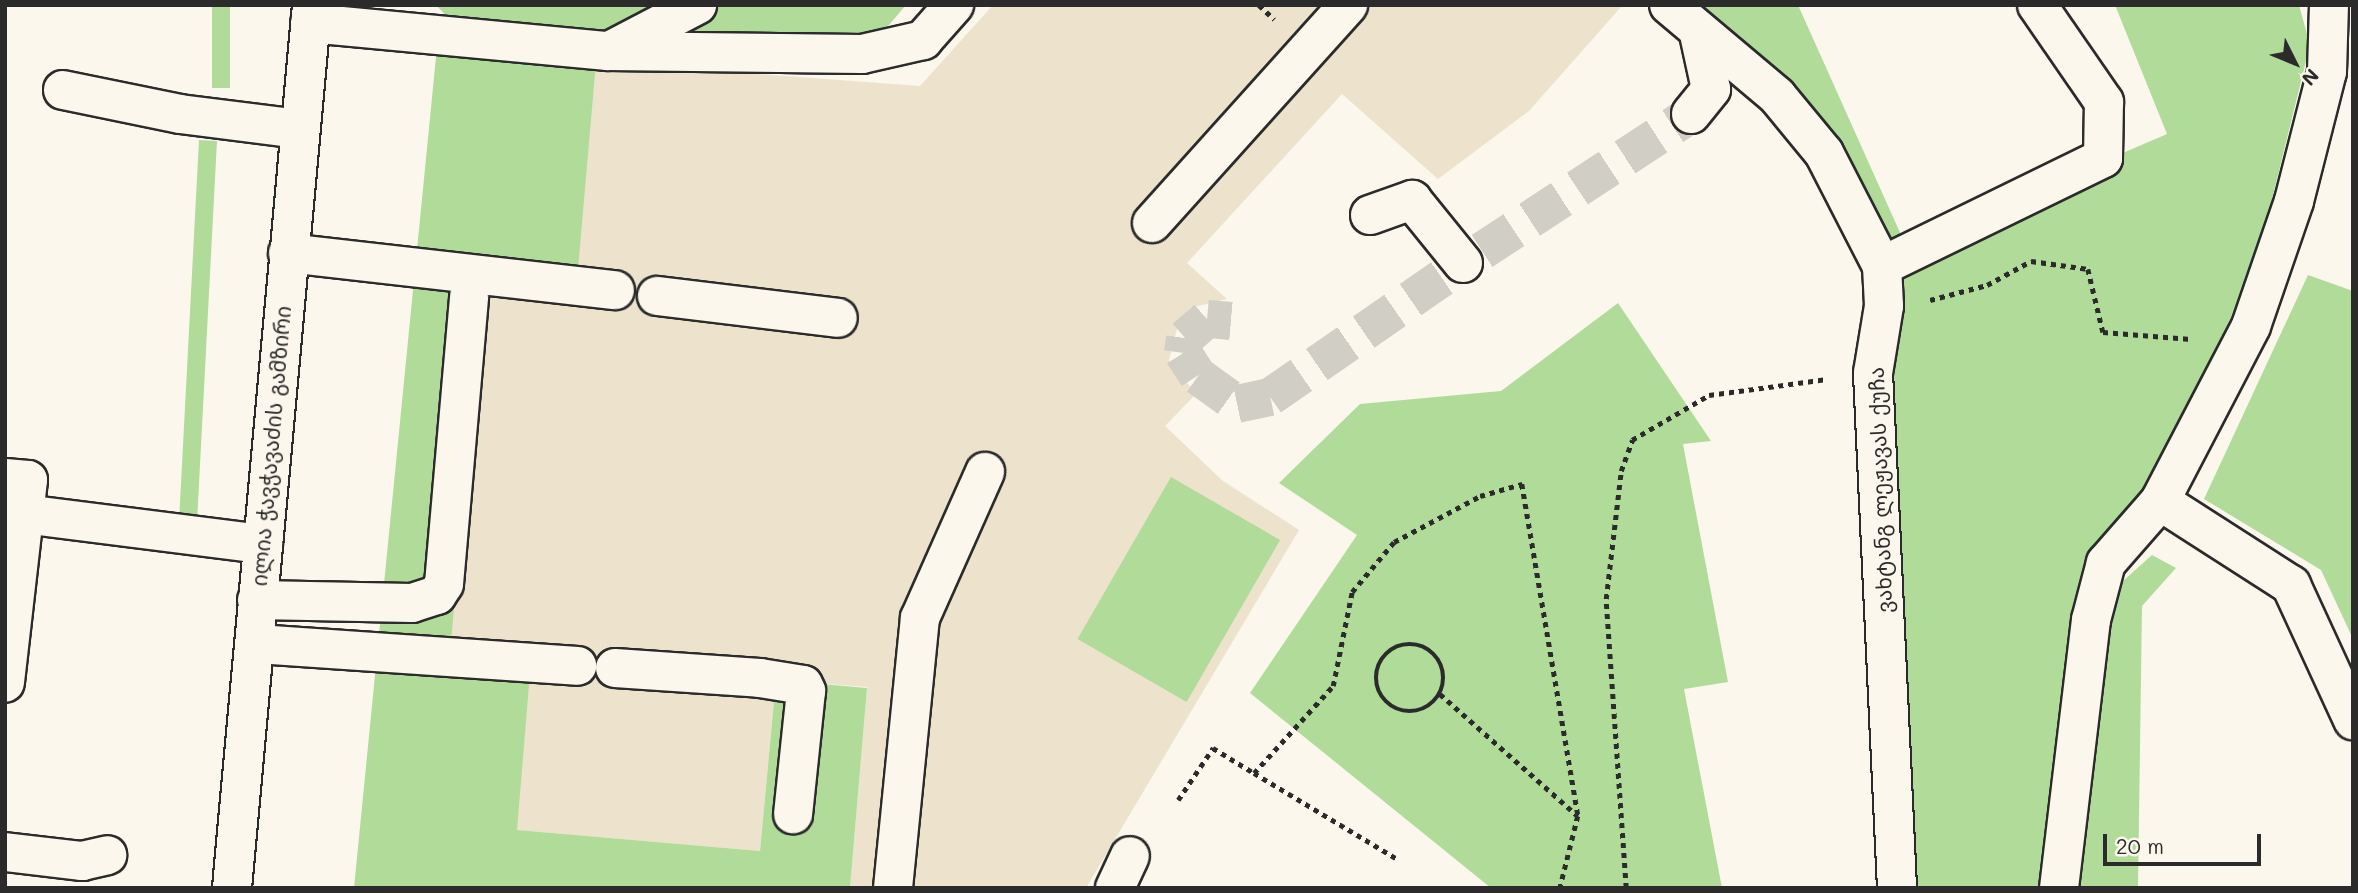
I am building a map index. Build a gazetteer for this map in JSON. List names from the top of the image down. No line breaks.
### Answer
{"streets":{"street":["ილია ჭავჭავაძის გამზირი","ვახტანგ ლეჟავას ქუჩა"]},"scale_bar":"20 m","north":"bottom right"}
